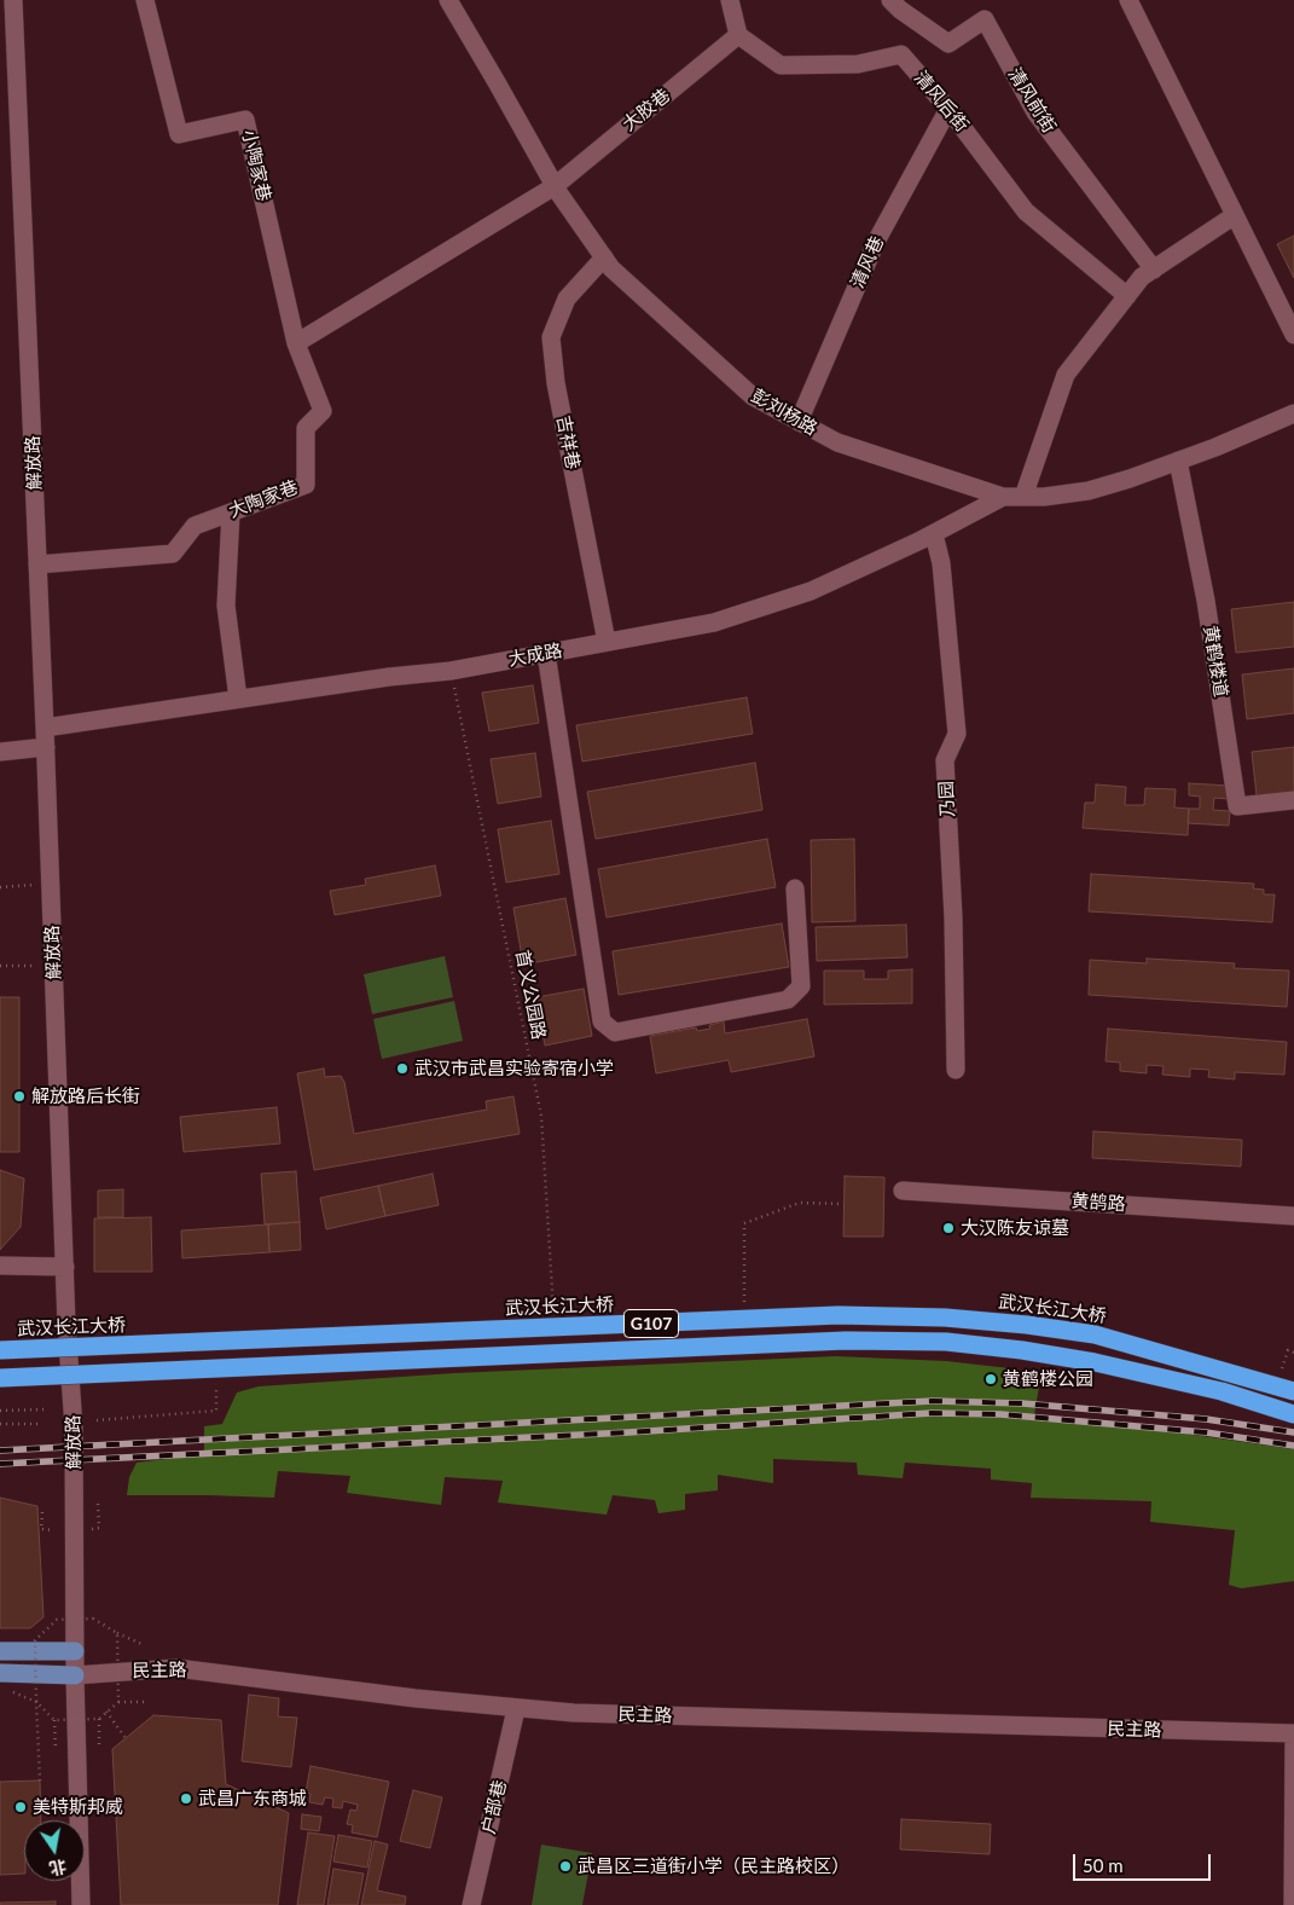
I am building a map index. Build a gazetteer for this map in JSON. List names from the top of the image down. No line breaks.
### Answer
{"streets":{"highway":["武汉长江大桥","G107"],"main road":["民主路"],"street":["清风前街","清风后街","大胶巷","小陶家巷","清风巷","彭刘杨路","吉祥巷","解放路","大陶家巷","大成路","黄鹤楼道","乃园","黄鹄路","户部巷"],"path":["首义公园路"]},"crossings":[["清风后街","大胶巷"],["清风后街","清风巷"],["大胶巷","彭刘杨路"],["小陶家巷","大陶家巷"],["清风巷","彭刘杨路"],["彭刘杨路","吉祥巷"],["彭刘杨路","大成路"],["彭刘杨路","黄鹤楼道"],["吉祥巷","大成路"],["解放路","大陶家巷"],["解放路","大成路"],["解放路","民主路"],["大成路","乃园"],["大成路","首义公园路"],["首义公园路","武汉长江大桥"],["民主路","户部巷"]],"places":["武汉市武昌实验寄宿小学","解放路后长街","大汉陈友谅墓","黄鹤楼公园","武昌广东商城","美特斯邦威","武昌区三道街小学（民主路校区）"],"scale_bar":"50 m","north":"bottom"}
